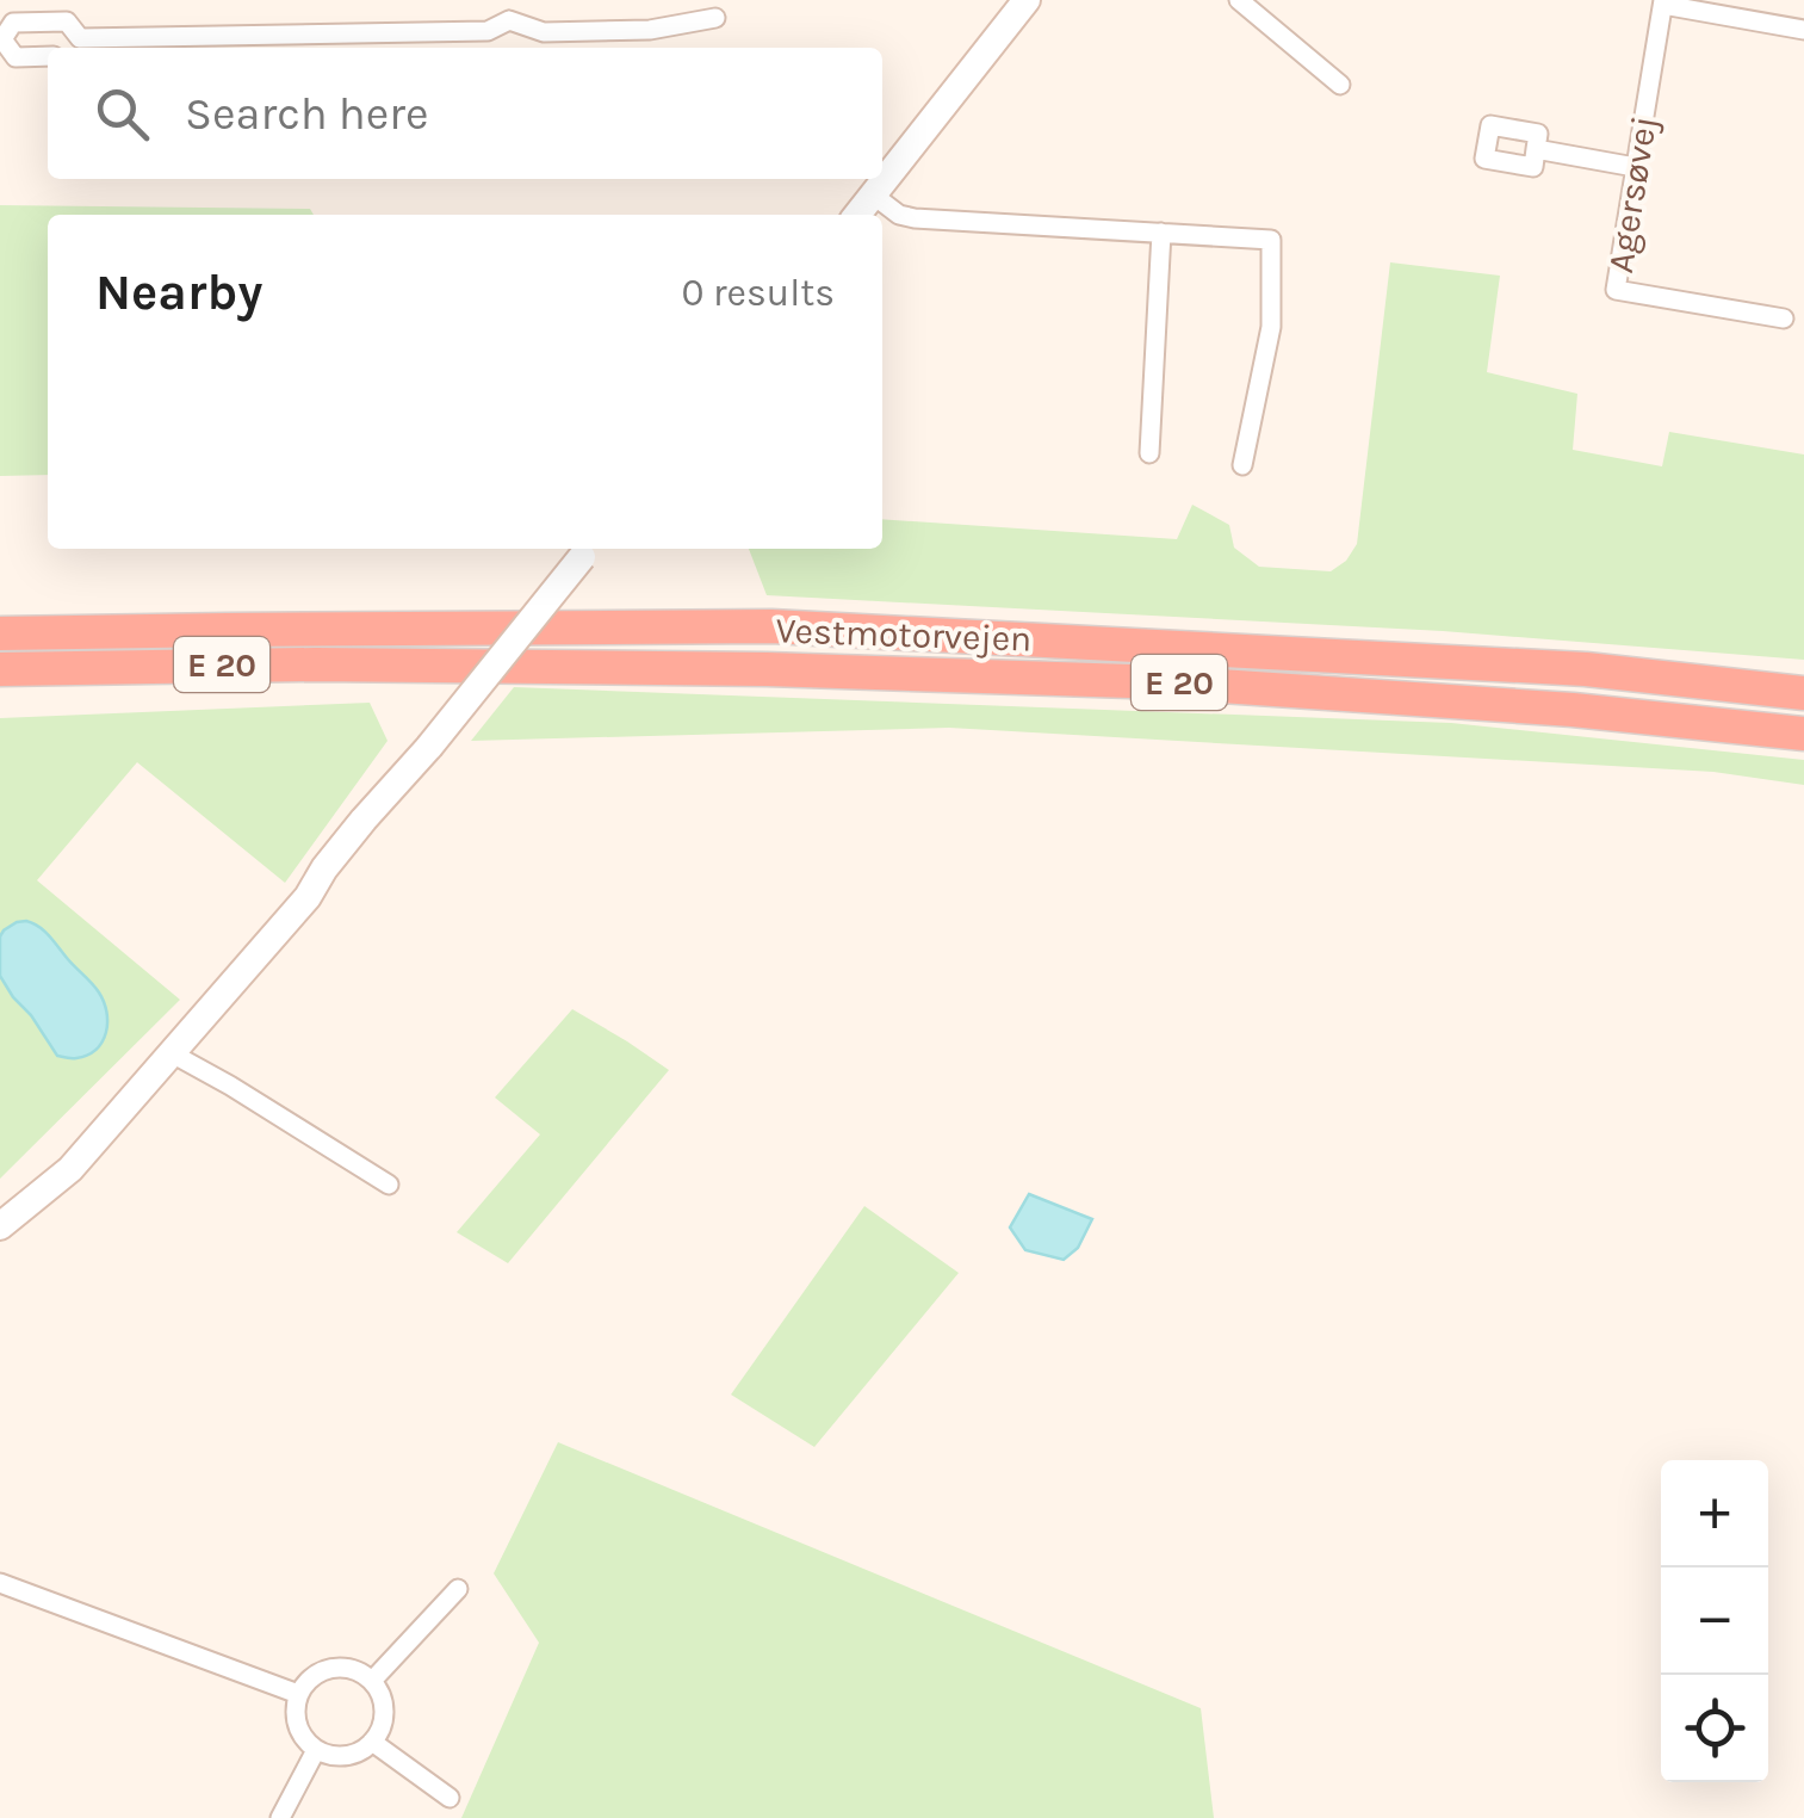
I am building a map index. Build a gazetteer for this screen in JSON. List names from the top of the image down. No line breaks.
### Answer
{"streets":{"highway":["Vestmotorvejen","E 20"],"street":["Agersøvej"]},"page":{"search":"Search here","heading":["Nearby","0 results"],"map_buttons":["+","−"]}}
